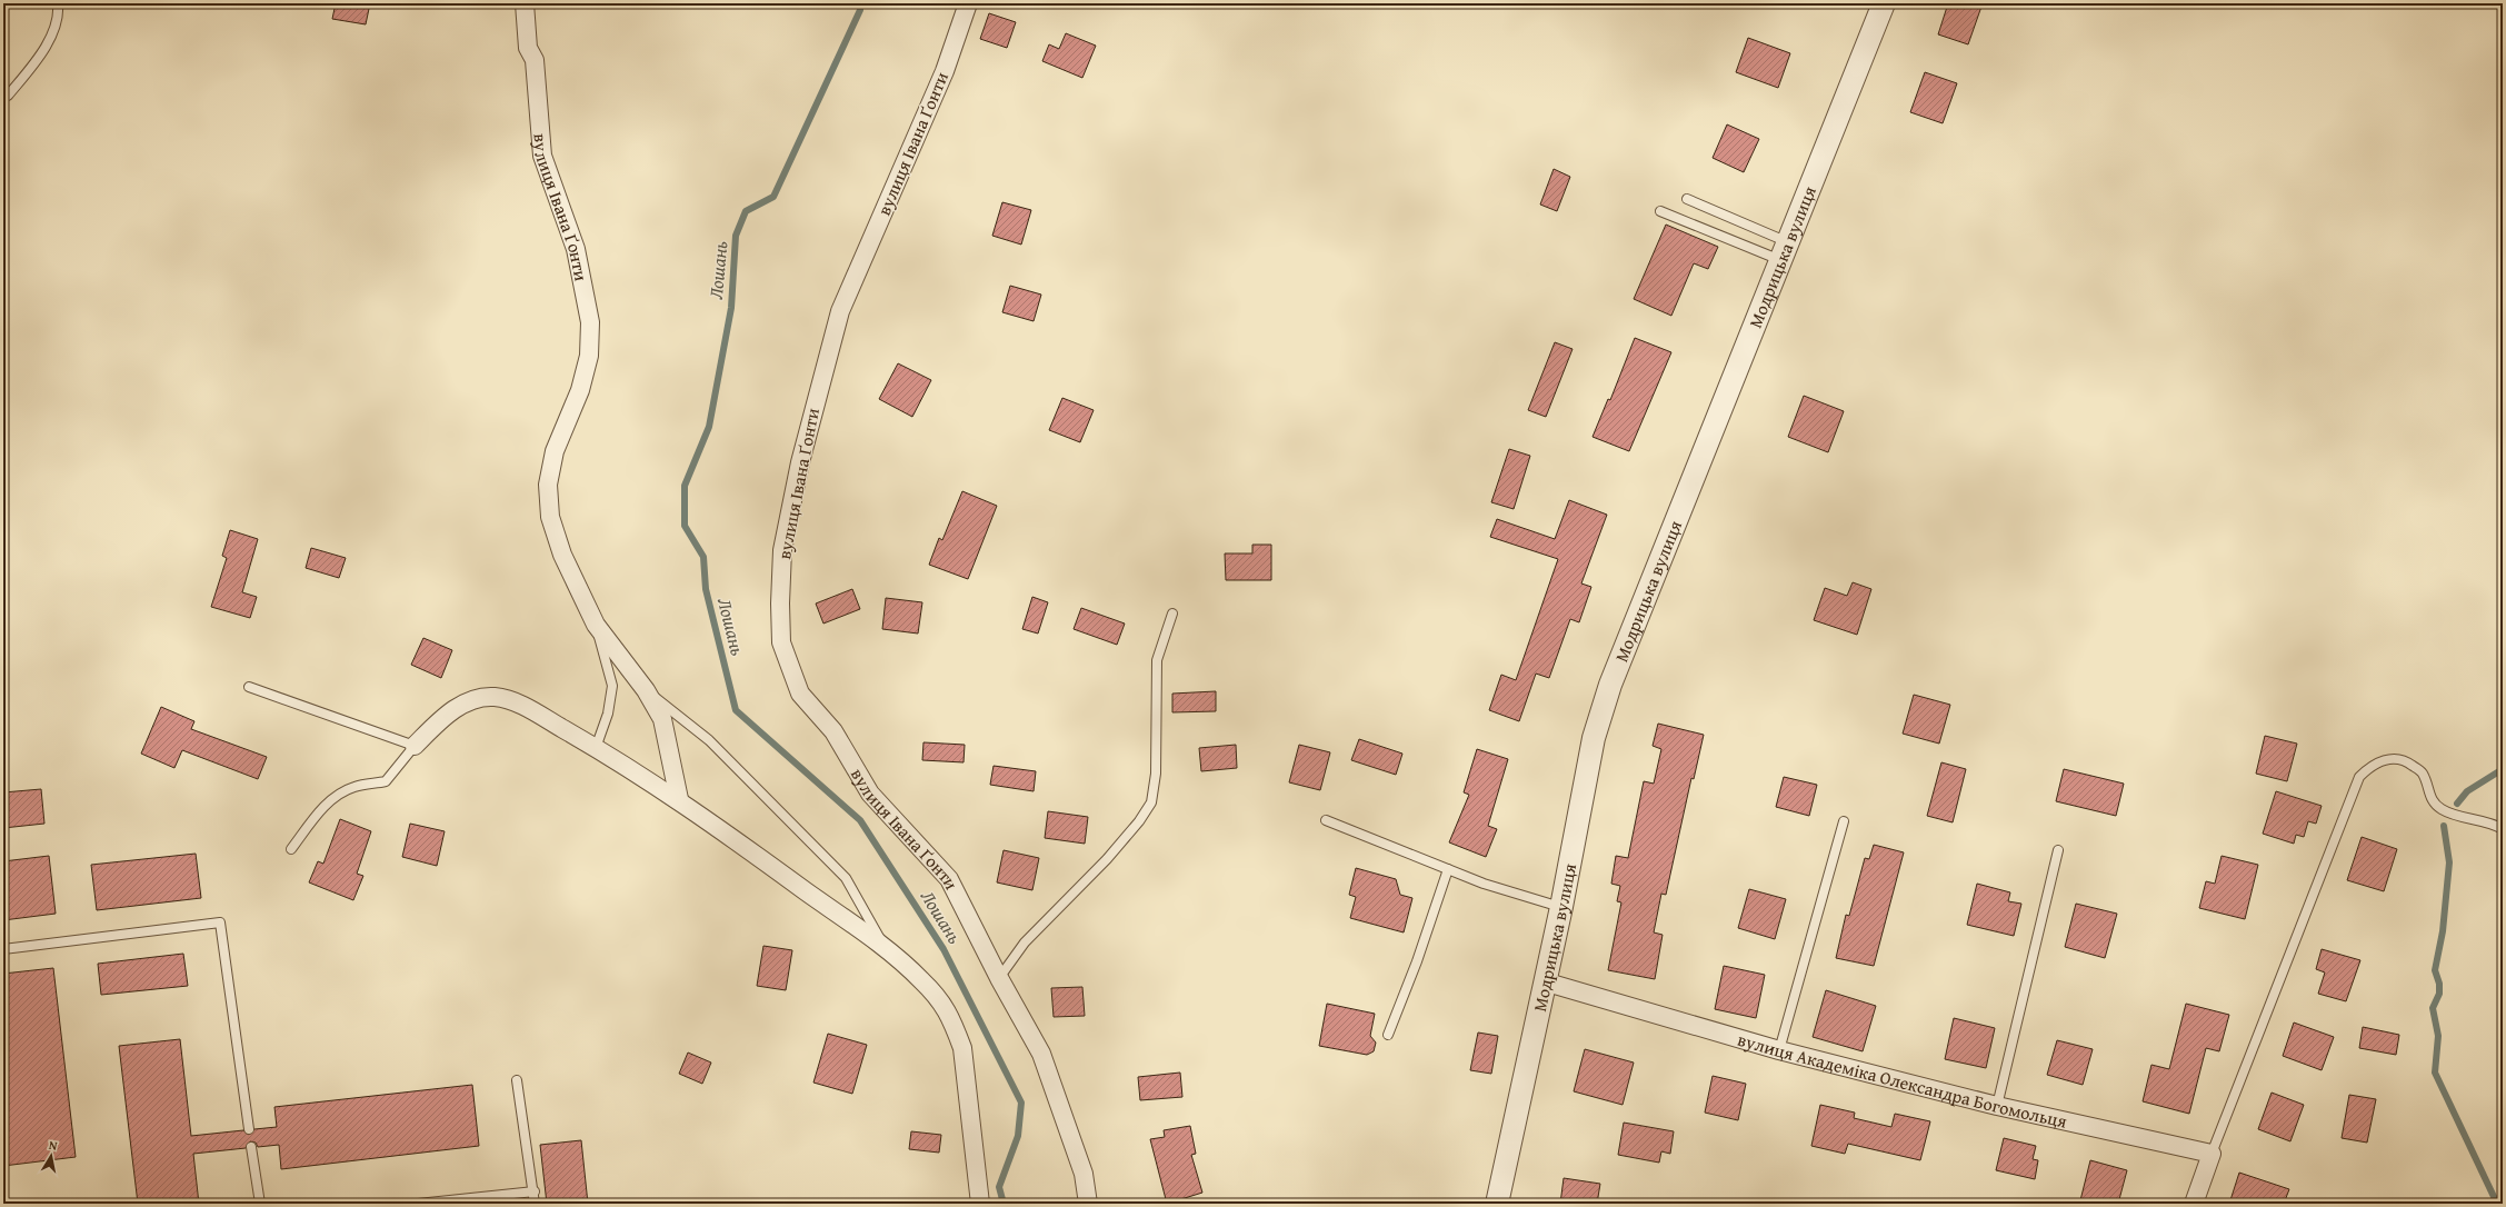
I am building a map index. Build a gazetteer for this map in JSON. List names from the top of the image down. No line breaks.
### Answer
{"streets":{"street":["вулиця Івана Ґонти","Модрицька вулиця","вулиця Академіка Олександра Богомольця"]},"crossings":[["Модрицька вулиця","вулиця Академіка Олександра Богомольця"]],"water":["Лошань"],"north":"top"}
